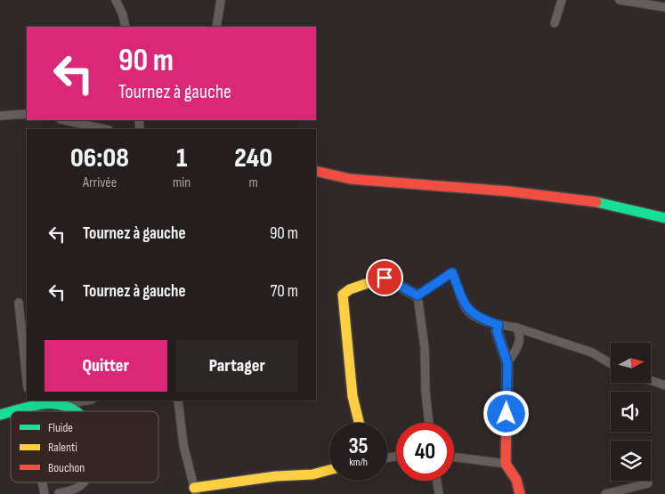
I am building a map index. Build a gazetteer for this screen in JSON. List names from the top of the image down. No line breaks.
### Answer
{"legend":["Fluide","Ralenti","Bouchon"],"north":"right","page":{"turn":["90 m","Tournez à gauche"],"eta":["06:08","Arrivée","1","min","240","m"],"list":[{"name":"Tournez à gauche","value":"90 m"},{"name":"Tournez à gauche","value":"70 m"}],"buttons":["Quitter","Partager"],"speed":"35 km/h","limit":"40"}}
